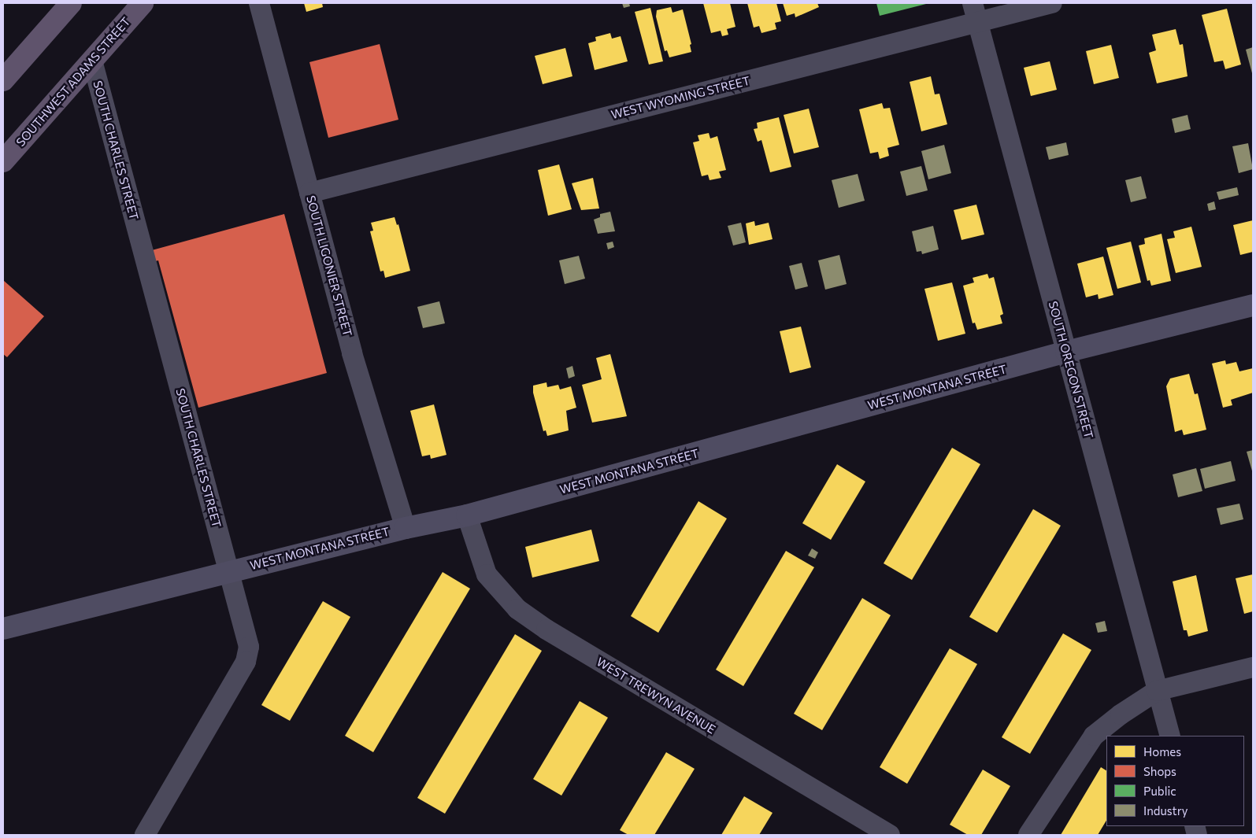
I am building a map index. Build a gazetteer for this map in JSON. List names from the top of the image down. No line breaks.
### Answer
{"streets":{"main road":["SOUTHWEST ADAMS STREET"],"street":["WEST WYOMING STREET","SOUTH CHARLES STREET","SOUTH LIGONIER STREET","SOUTH OREGON STREET","WEST MONTANA STREET","WEST TREWYN AVENUE"]},"crossings":[["SOUTHWEST ADAMS STREET","SOUTH CHARLES STREET"],["WEST WYOMING STREET","SOUTH LIGONIER STREET"],["WEST WYOMING STREET","SOUTH OREGON STREET"],["SOUTH CHARLES STREET","WEST MONTANA STREET"],["SOUTH LIGONIER STREET","WEST MONTANA STREET"],["SOUTH OREGON STREET","WEST MONTANA STREET"],["WEST MONTANA STREET","WEST TREWYN AVENUE"]],"legend":["Homes","Shops","Public","Industry"]}
